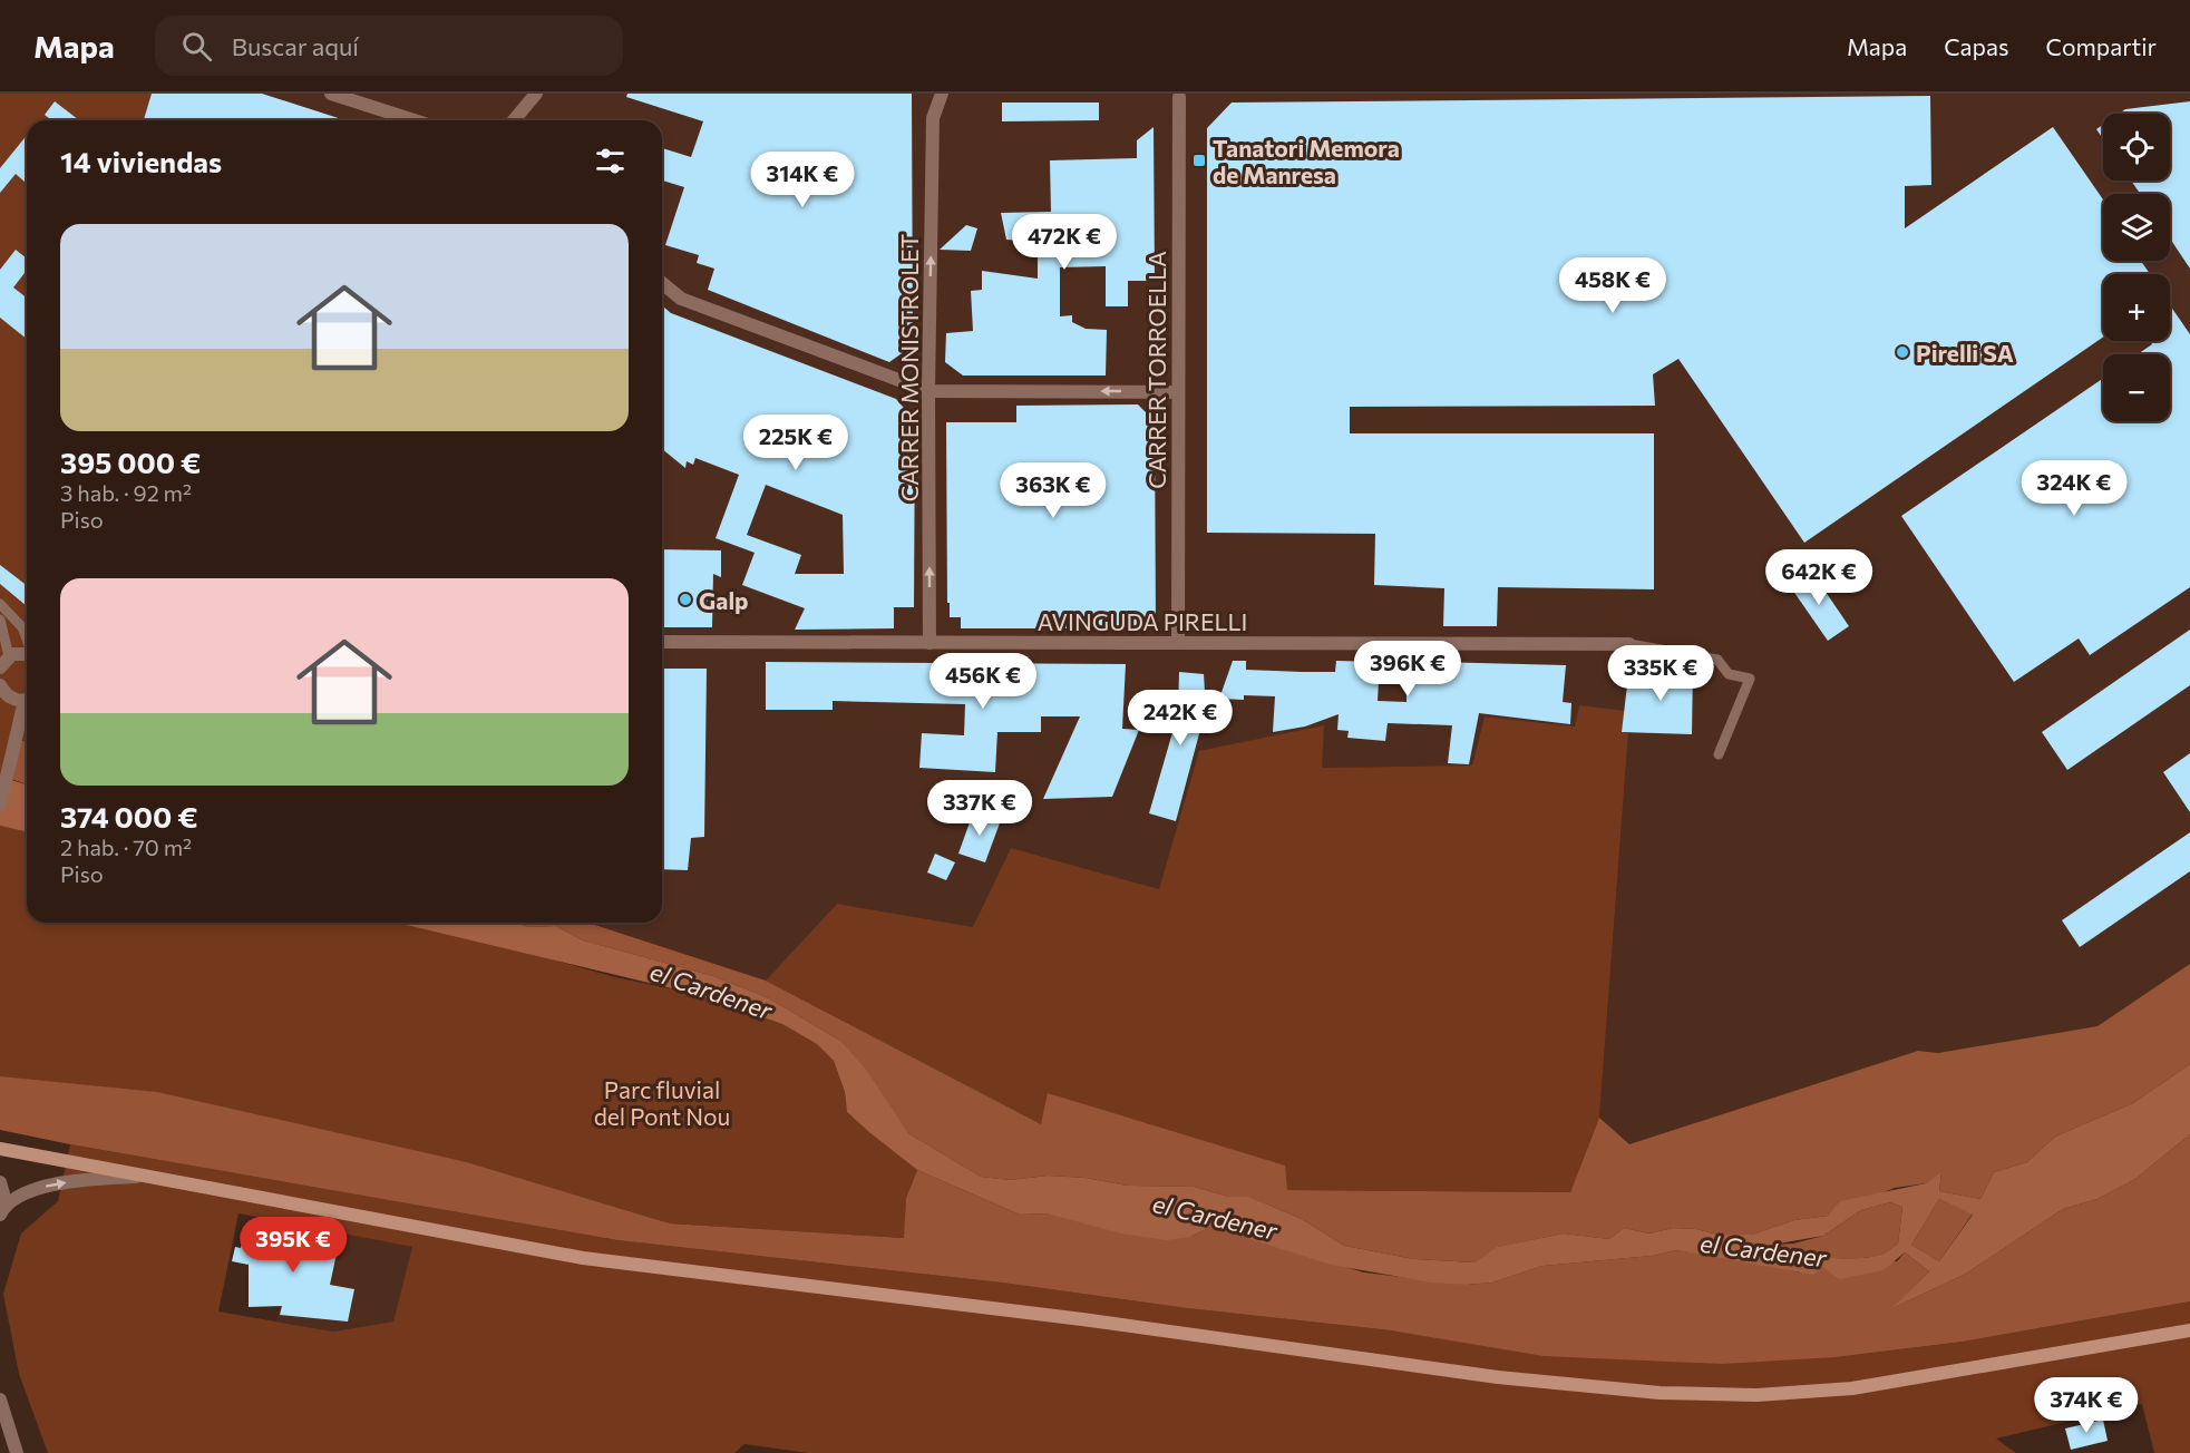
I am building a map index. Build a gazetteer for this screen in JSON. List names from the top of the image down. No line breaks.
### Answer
{"streets":{"street":["CARRER MONISTROLET","CARRER TORROELLA","AVINGUDA PIRELLI"]},"crossings":[["CARRER MONISTROLET","AVINGUDA PIRELLI"],["CARRER TORROELLA","AVINGUDA PIRELLI"]],"one_way":["CARRER MONISTROLET"],"water":["el Cardener"],"parks":["Parc fluvial del Pont Nou"],"places":{"transit":["Tanatori Memora de Manresa"],"other":["Pirelli SA","Galp"]},"page":{"header":"Mapa","search":"Buscar aquí","nav":["Mapa","Capas","Compartir"],"map_buttons":["+","−"],"heading":"14 viviendas","price":["314K €","472K €","458K €","225K €","324K €","363K €","642K €","396K €","335K €","456K €","242K €","337K €","395K €","374K €"],"list":[{"name":"395 000 €","note":"3 hab. · 92 m² · Piso"},{"name":"374 000 €","note":"2 hab. · 70 m² · Piso"}]}}
